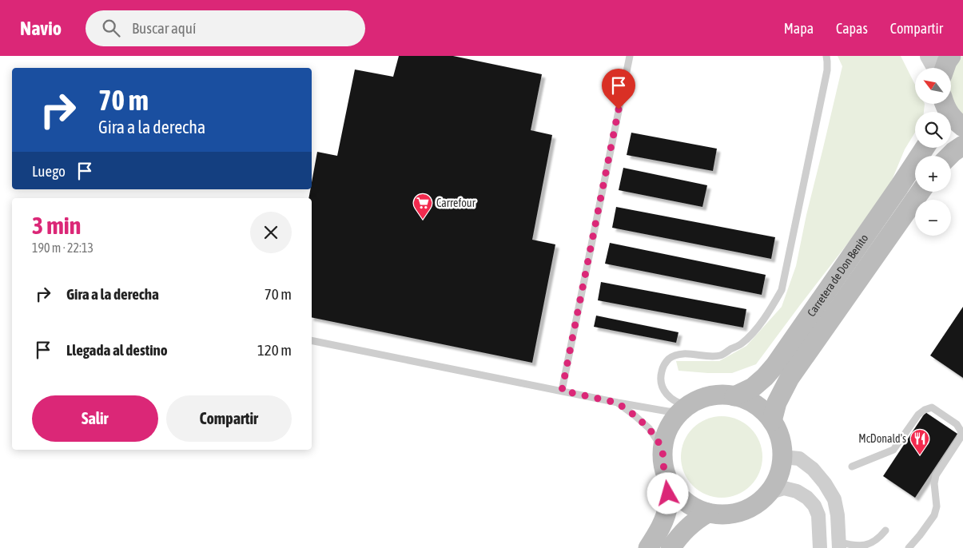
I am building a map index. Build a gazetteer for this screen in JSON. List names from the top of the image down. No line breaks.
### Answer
{"streets":{"main road":["Carretera de Don Benito"]},"places":{"supermarket":["Carrefour"],"restaurant":["McDonald's"]},"north":"top left","page":{"header":"Navio","search":"Buscar aquí","nav":["Mapa","Capas","Compartir"],"map_buttons":["+","−"],"turn":["70 m","Gira a la derecha"],"then":"Luego","heading":["3 min","190 m · 22:13"],"list":[{"name":"Gira a la derecha","value":"70 m"},{"name":"Llegada al destino","value":"120 m"}],"buttons":["Salir","Compartir"]}}
